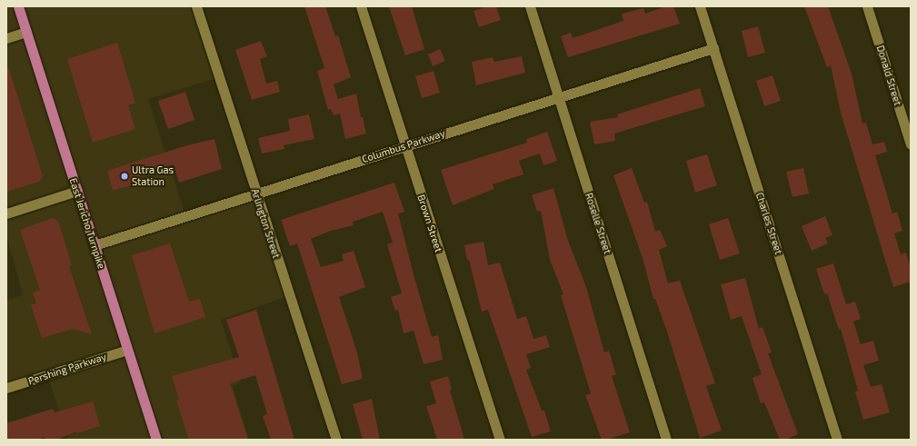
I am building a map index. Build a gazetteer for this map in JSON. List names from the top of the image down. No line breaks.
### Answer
{"streets":{"main road":["East Jericho Turnpike"],"street":["Donald Street","Columbus Parkway","Arlington Street","Brown Street","Roselle Street","Charles Street","Pershing Parkway"]},"crossings":[["Columbus Parkway","East Jericho Turnpike"],["Columbus Parkway","Arlington Street"],["Columbus Parkway","Brown Street"],["Columbus Parkway","Roselle Street"],["Columbus Parkway","Charles Street"],["East Jericho Turnpike","Pershing Parkway"]],"places":["Ultra Gas Station"]}
